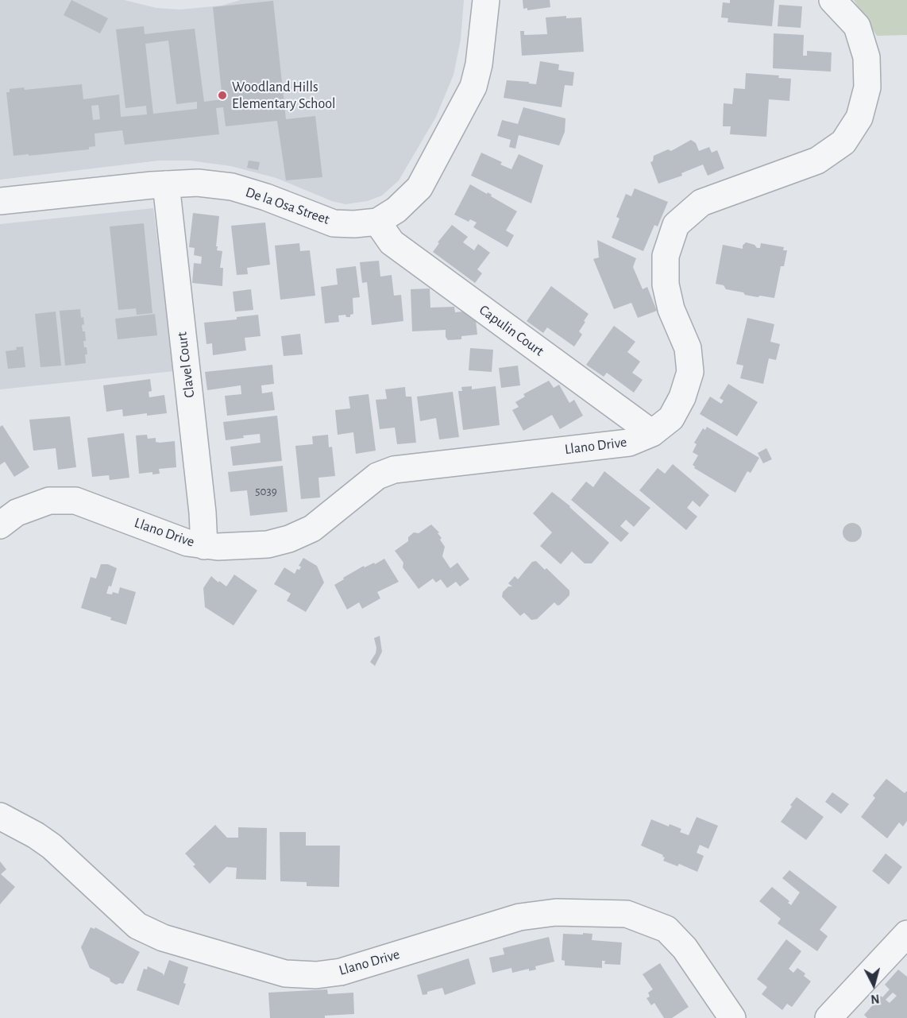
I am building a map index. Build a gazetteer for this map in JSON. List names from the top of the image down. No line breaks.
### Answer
{"streets":{"street":["De la Osa Street","Capulin Court","Clavel Court","Llano Drive"]},"crossings":[["De la Osa Street","Capulin Court"],["De la Osa Street","Clavel Court"],["Capulin Court","Llano Drive"],["Clavel Court","Llano Drive"]],"places":["Woodland Hills Elementary School"],"house_numbers":["5039"],"north":"bottom"}
